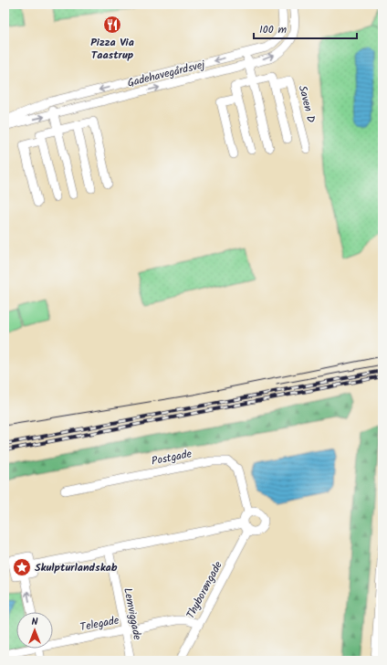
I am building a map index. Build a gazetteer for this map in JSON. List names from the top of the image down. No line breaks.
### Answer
{"streets":{"street":["Gadehavegårdsvej","Saven D","Postgade","Thyborøngade","Lemviggade","Telegade"]},"crossings":[["Postgade","Thyborøngade"],["Thyborøngade","Telegade"],["Lemviggade","Telegade"]],"places":{"restaurant":["Pizza Via Taastrup"],"place":["Skulpturlandskab"]},"scale_bar":"100 m","north":"top"}
